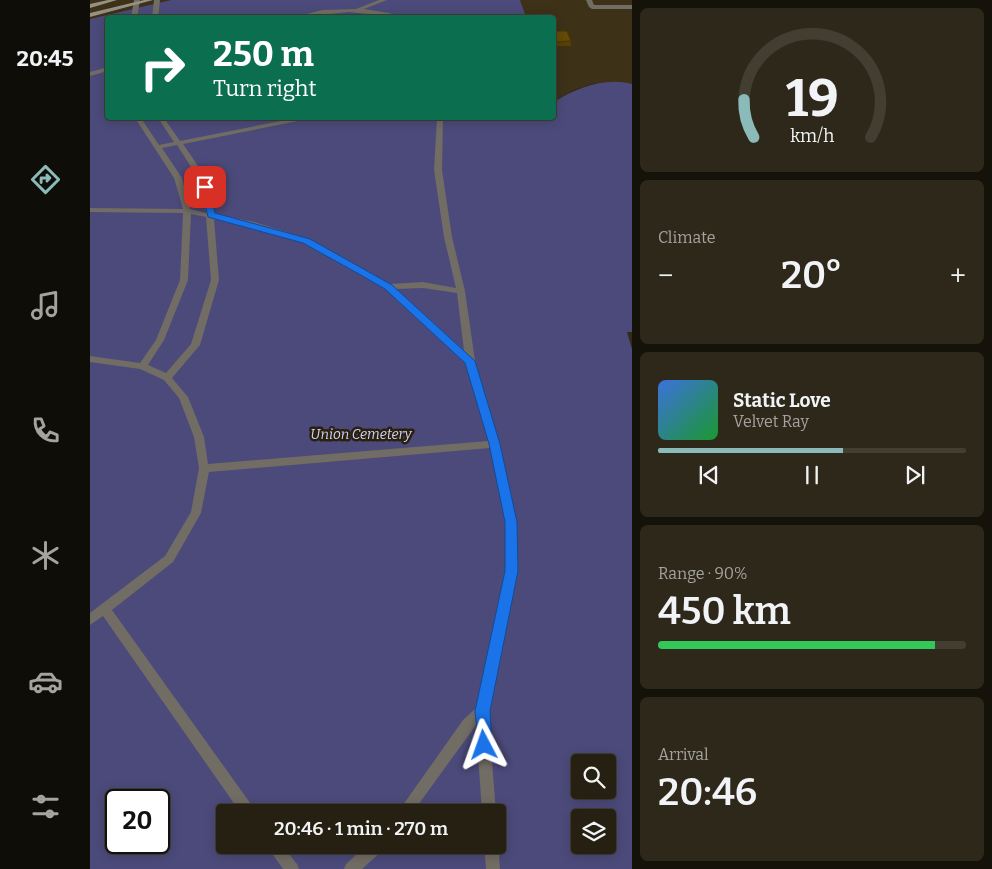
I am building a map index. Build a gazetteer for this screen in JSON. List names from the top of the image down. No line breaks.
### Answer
{"parks":["Union Cemetery"],"page":{"tabs":"20:45","turn":["250 m","Turn right"],"tile":["Climate",["Range · 90%","450 km"],["Arrival","20:46"]],"heat":["−","20°","+"],"song":["Static Love","Velvet Ray"],"limit":"20","trip":"20:46 · 1 min · 270 m","gauge":["19","km/h"]}}
